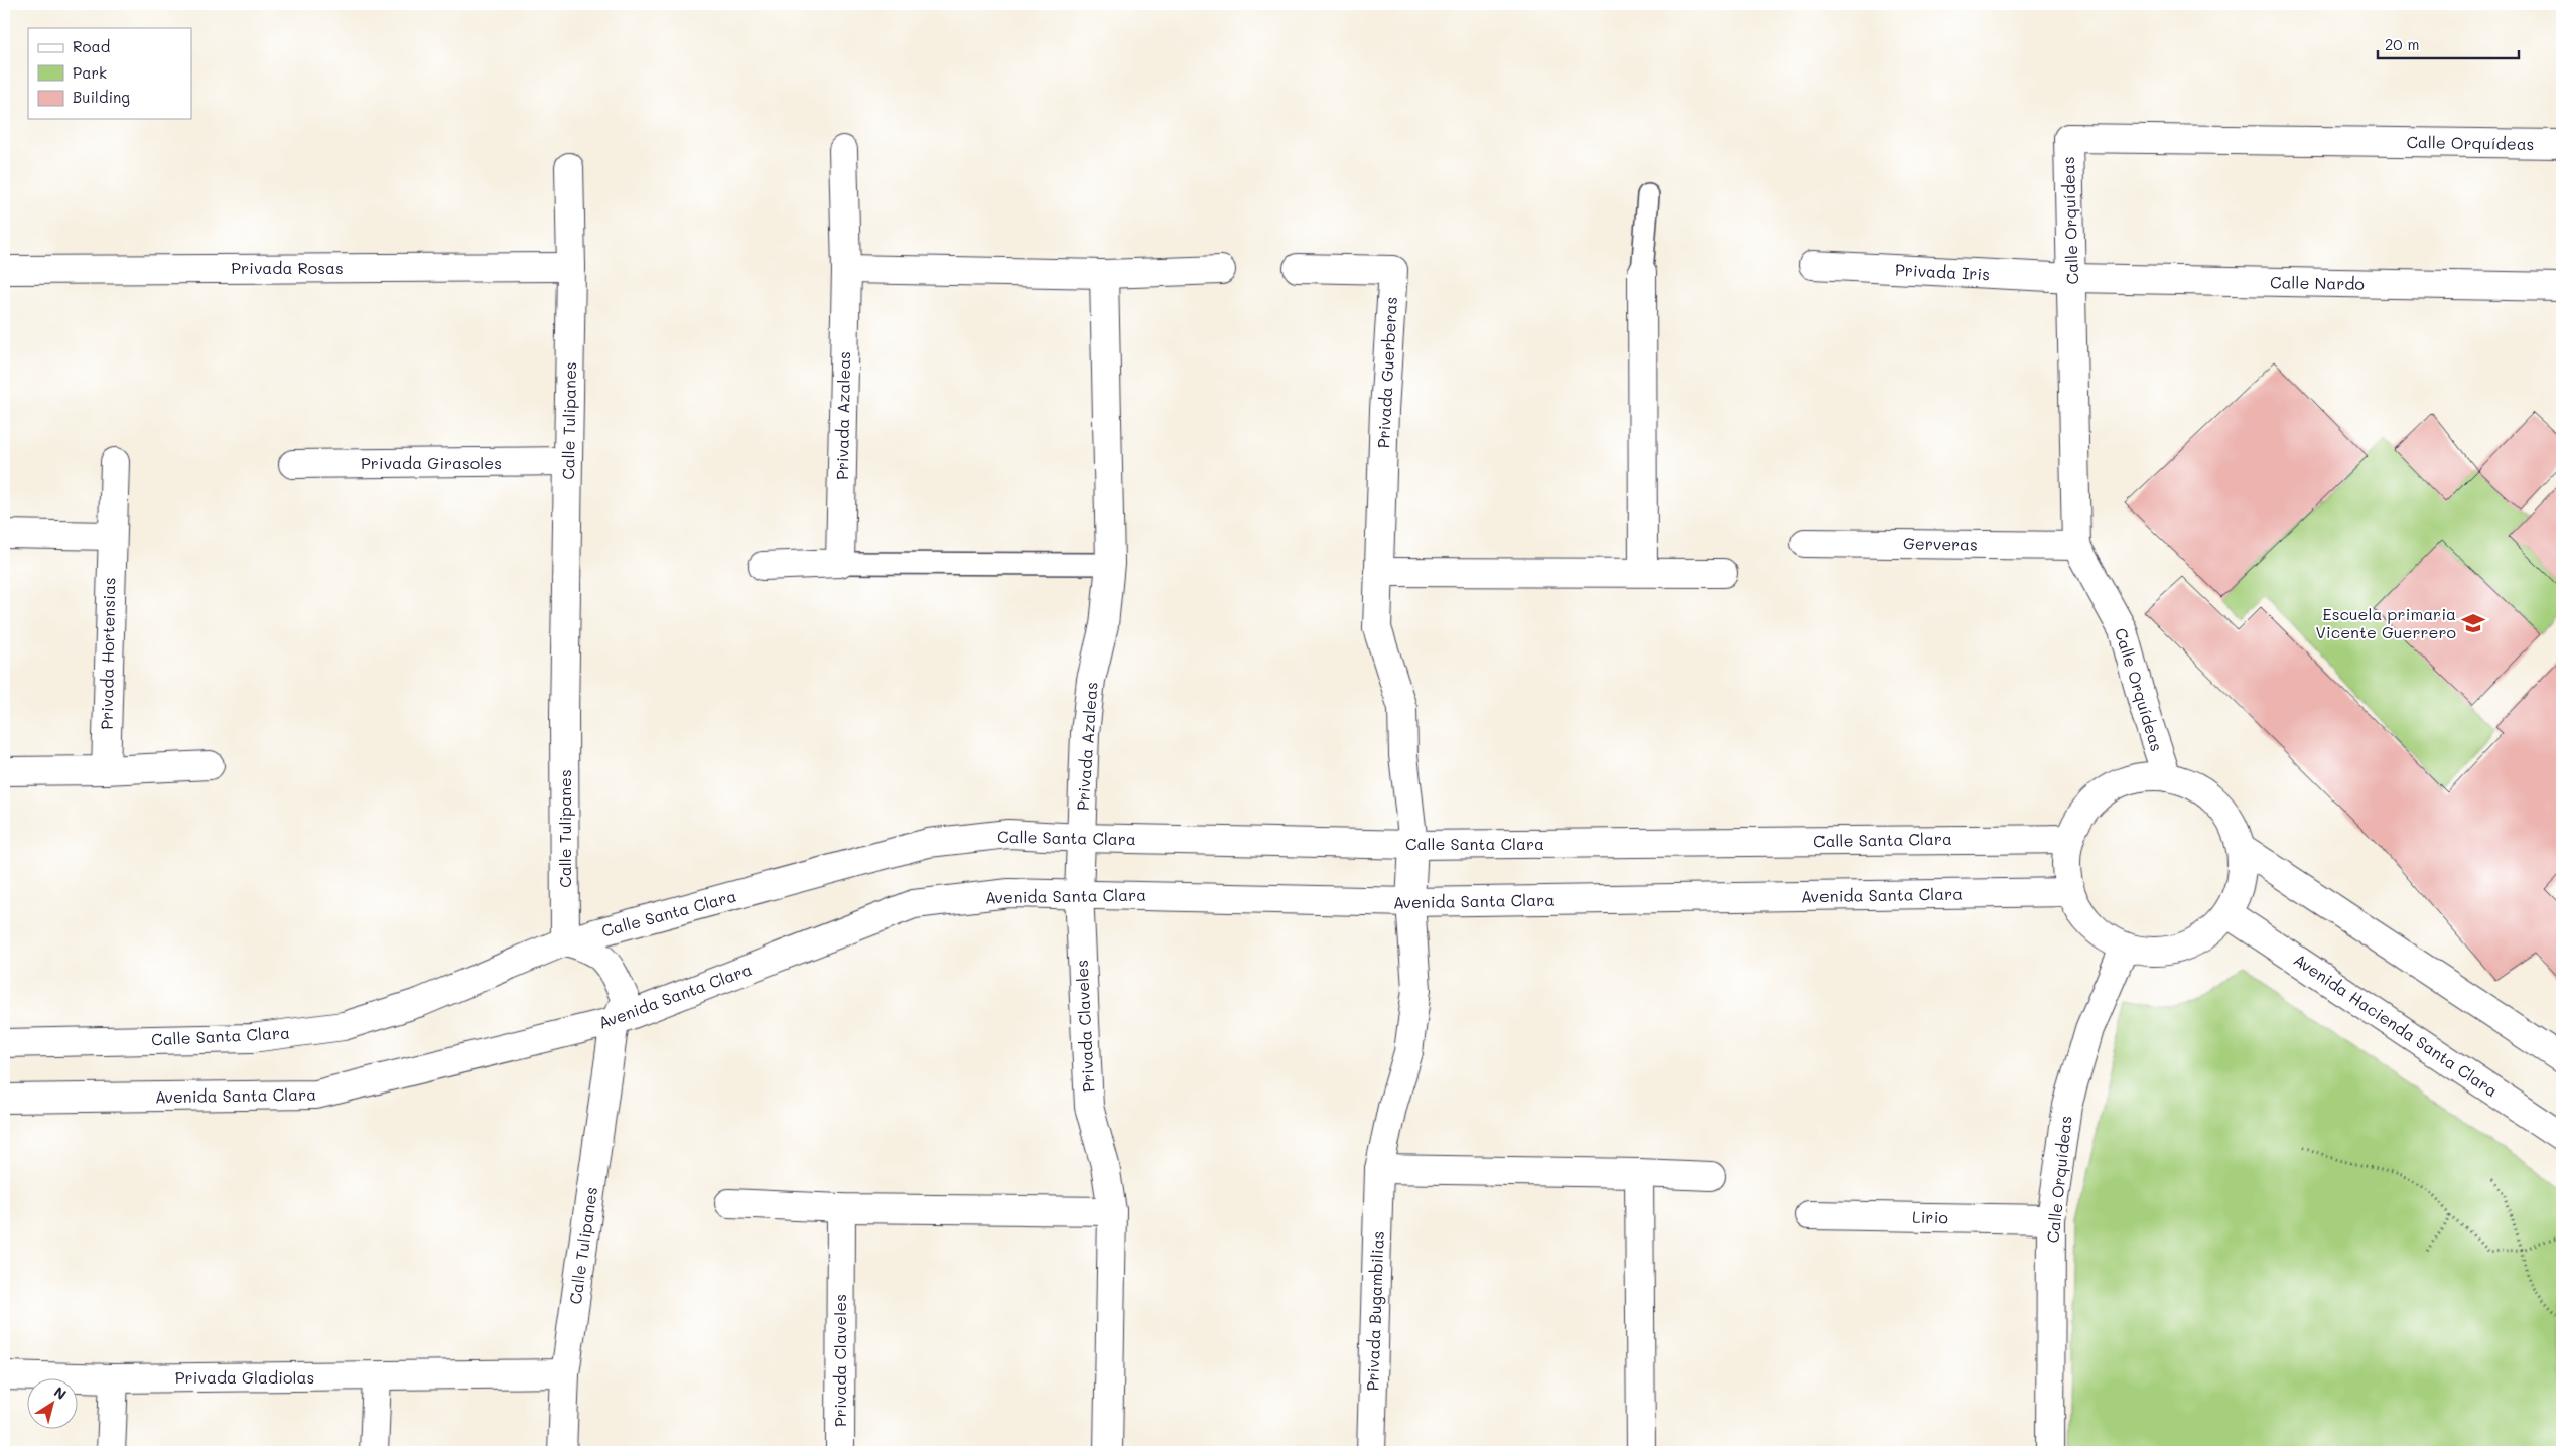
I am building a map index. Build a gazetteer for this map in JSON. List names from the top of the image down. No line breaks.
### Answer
{"streets":{"street":["Calle Orquídeas","Privada Rosas","Privada Iris","Calle Nardo","Privada Guerberas","Privada Azaleas","Calle Tulipanes","Privada Girasoles","Gerveras","Privada Hortensias","Calle Santa Clara","Avenida Santa Clara","Avenida Hacienda Santa Clara","Privada Claveles","Lirio","Privada Bugambilias","Privada Gladiolas"]},"crossings":[["Calle Orquídeas","Privada Iris"],["Calle Orquídeas","Calle Nardo"],["Calle Orquídeas","Gerveras"],["Calle Orquídeas","Calle Santa Clara"],["Calle Orquídeas","Avenida Santa Clara"],["Calle Orquídeas","Avenida Hacienda Santa Clara"],["Calle Orquídeas","Lirio"],["Privada Rosas","Calle Tulipanes"],["Privada Iris","Calle Nardo"],["Privada Guerberas","Calle Santa Clara"],["Privada Guerberas","Avenida Santa Clara"],["Privada Guerberas","Privada Bugambilias"],["Privada Azaleas","Calle Santa Clara"],["Privada Azaleas","Privada Claveles"],["Calle Tulipanes","Privada Girasoles"],["Calle Tulipanes","Calle Santa Clara"],["Calle Tulipanes","Avenida Santa Clara"],["Calle Tulipanes","Privada Gladiolas"],["Calle Santa Clara","Avenida Santa Clara"],["Calle Santa Clara","Avenida Hacienda Santa Clara"],["Calle Santa Clara","Privada Claveles"],["Avenida Santa Clara","Avenida Hacienda Santa Clara"],["Avenida Santa Clara","Privada Claveles"],["Avenida Santa Clara","Privada Bugambilias"]],"places":{"school or university":["Escuela primaria Vicente Guerrero"]},"legend":["Road","Park","Building"],"scale_bar":"20 m","north":"top right"}
